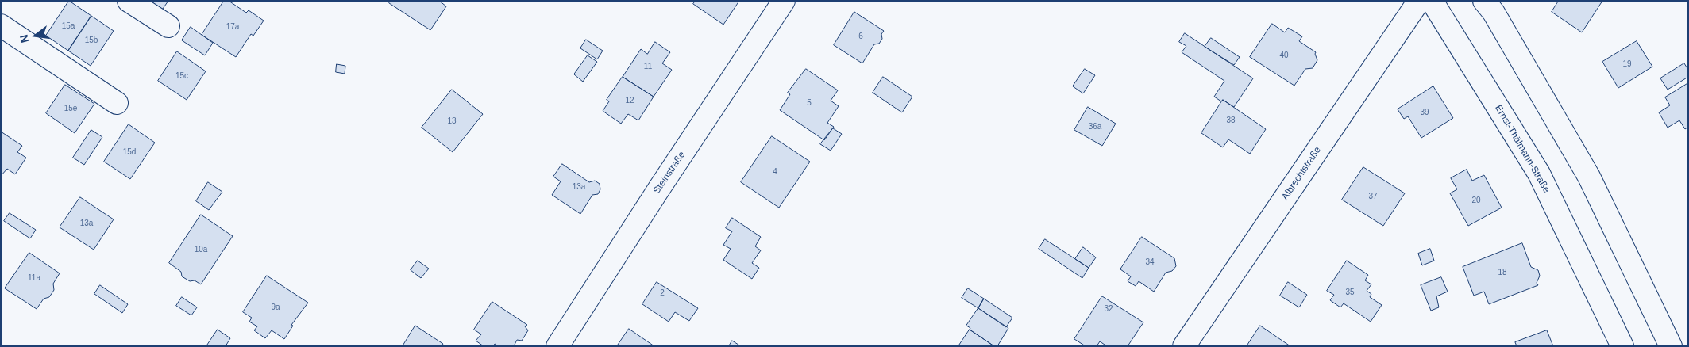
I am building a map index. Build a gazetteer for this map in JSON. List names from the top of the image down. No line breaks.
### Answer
{"streets":{"street":["Ernst-Thälmann-Straße","Steinstraße","Albrechtstraße"]},"house_numbers":["15a","17a","6","15b","40","19","11","15c","12","5","15e","39","38","13","36a","15d","4","13a","37","20","13a","10a","34","18","11a","35","2","9a","32"],"north":"left"}
